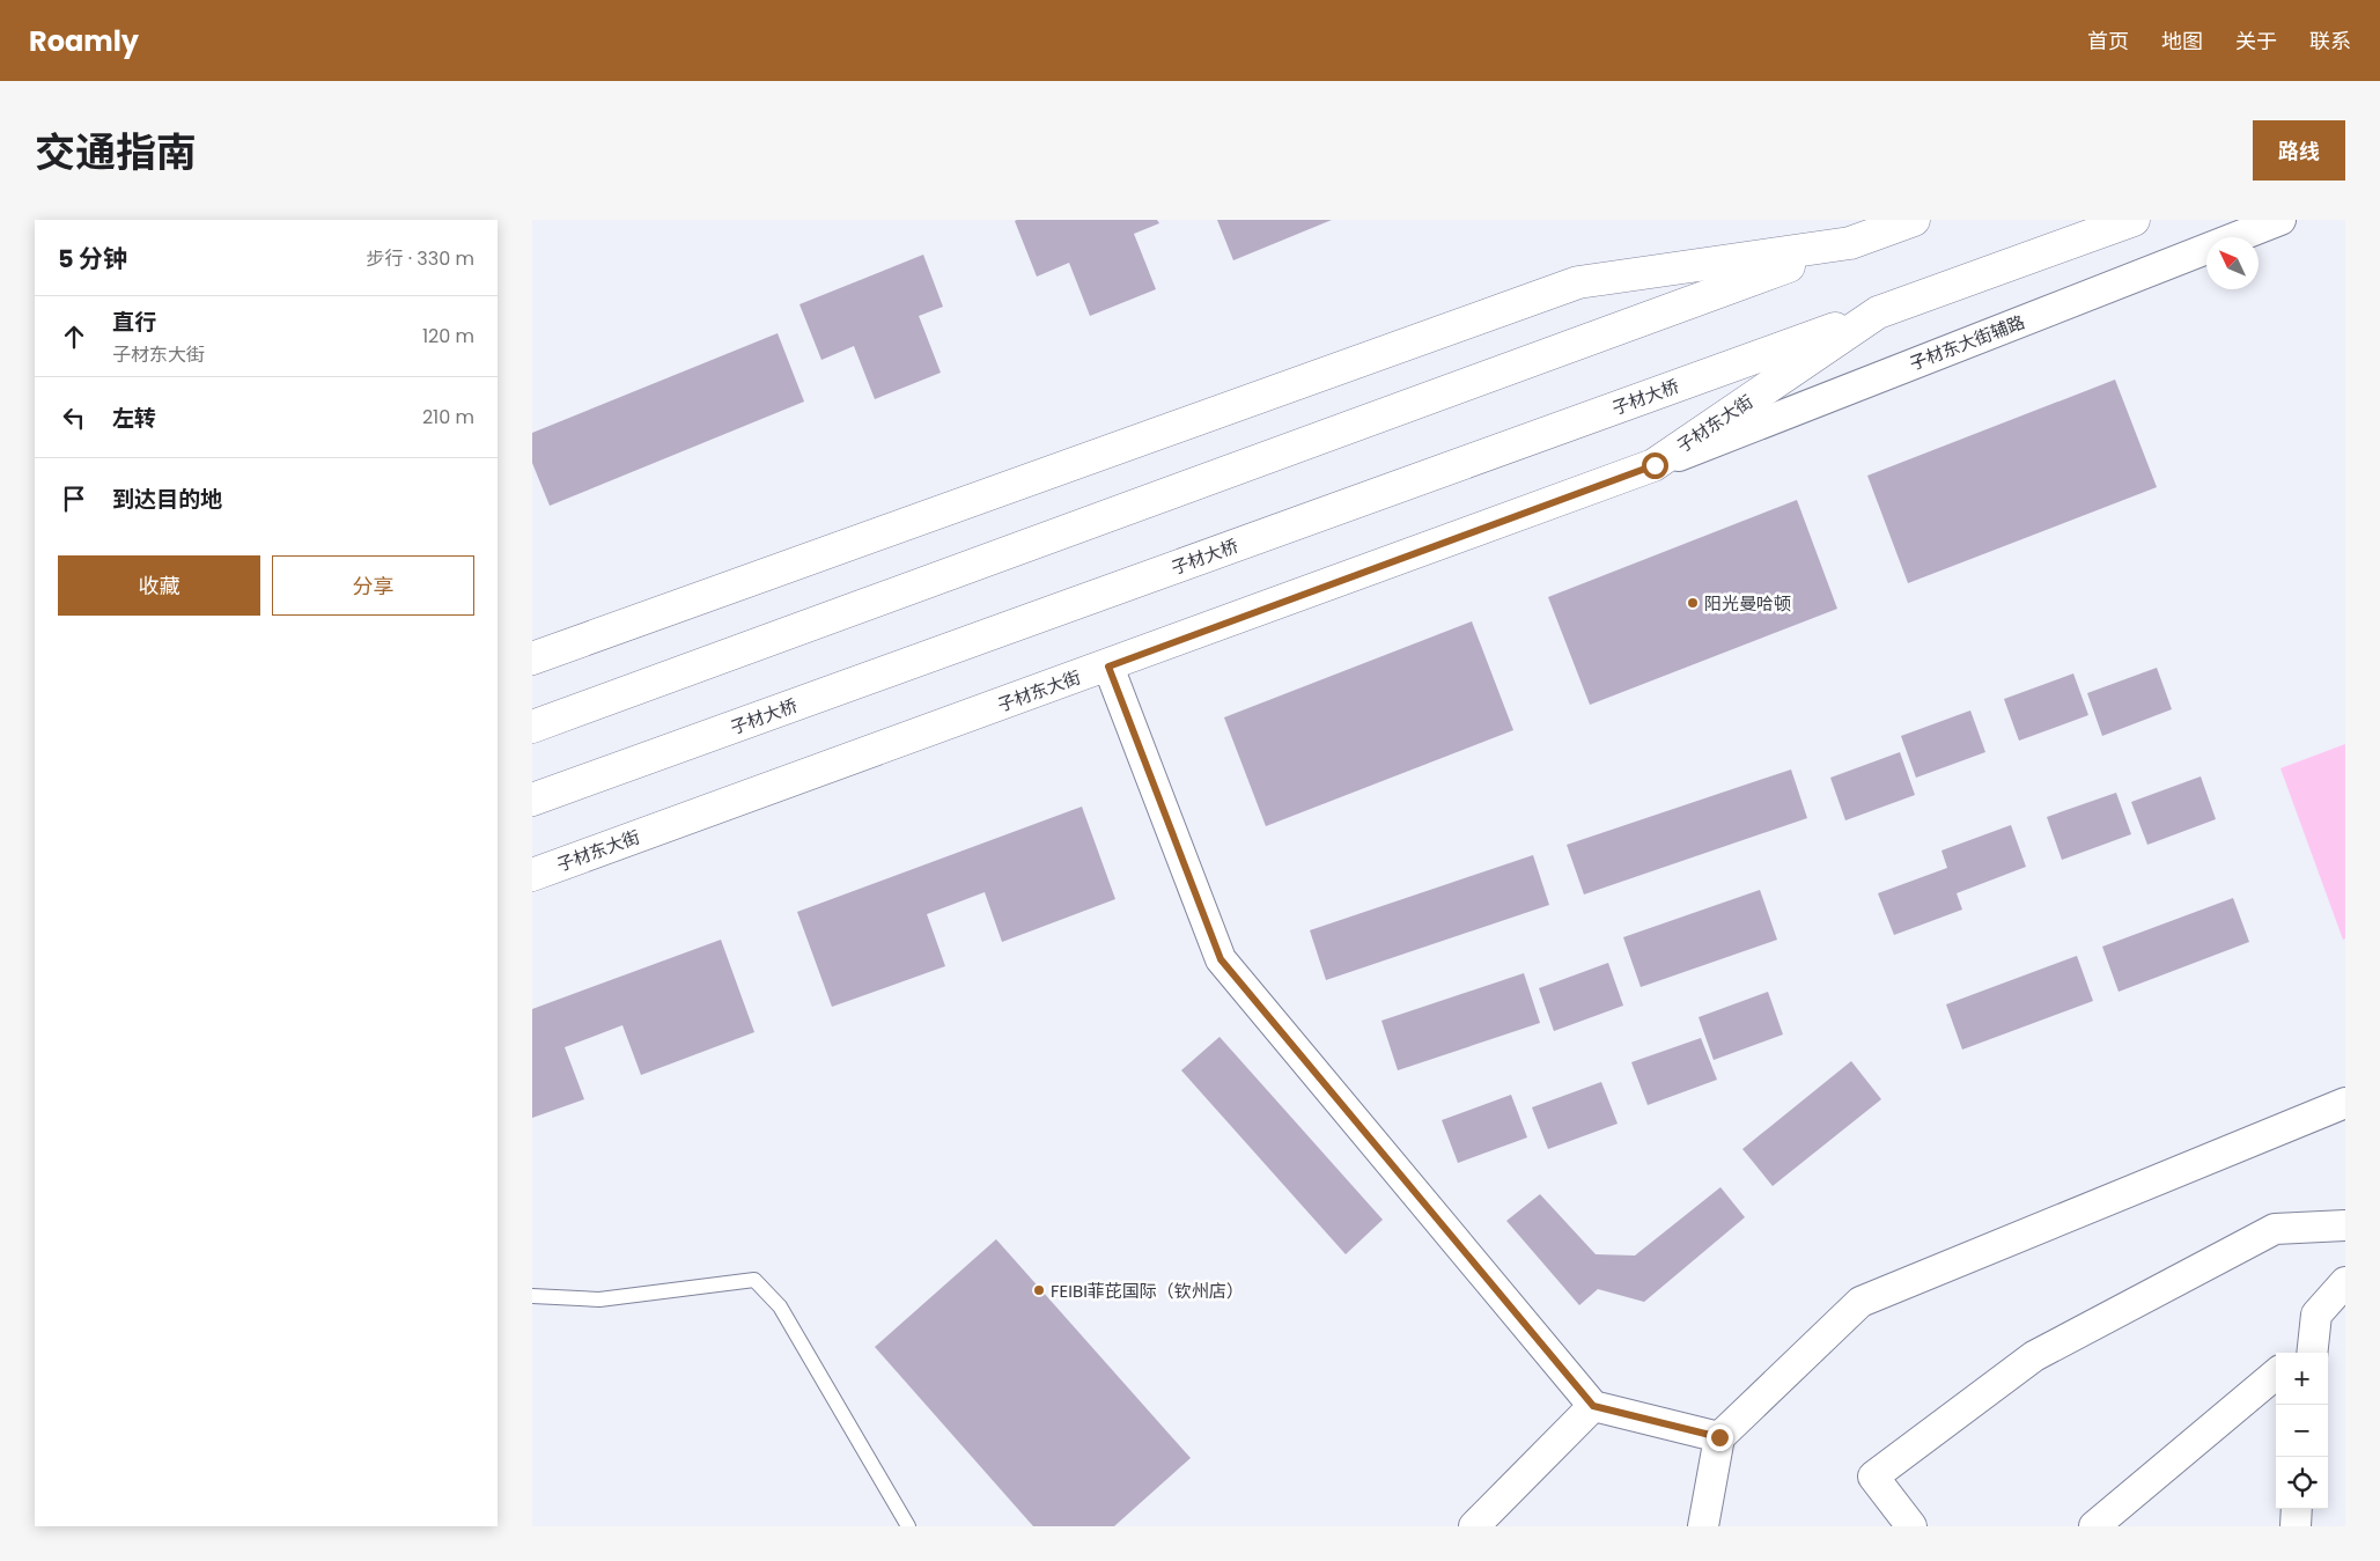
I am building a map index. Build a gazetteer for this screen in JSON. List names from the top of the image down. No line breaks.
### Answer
{"streets":{"main road":["子材大桥","子材东大街"],"street":["子材东大街辅路"]},"crossings":[["子材东大街辅路","子材东大街"],["子材大桥","子材东大街"]],"places":["阳光曼哈顿","FEIBI菲芘国际（钦州店）"],"north":"top left","page":{"header":"Roamly","nav":["首页","地图","关于","联系"],"title":"交通指南","buttons":["路线",["收藏","分享"]],"heading":["5 分钟","步行 · 330 m"],"list":[["直行","子材东大街","120 m"],["左转","210 m"],"到达目的地"],"map_buttons":["+","−"]}}
